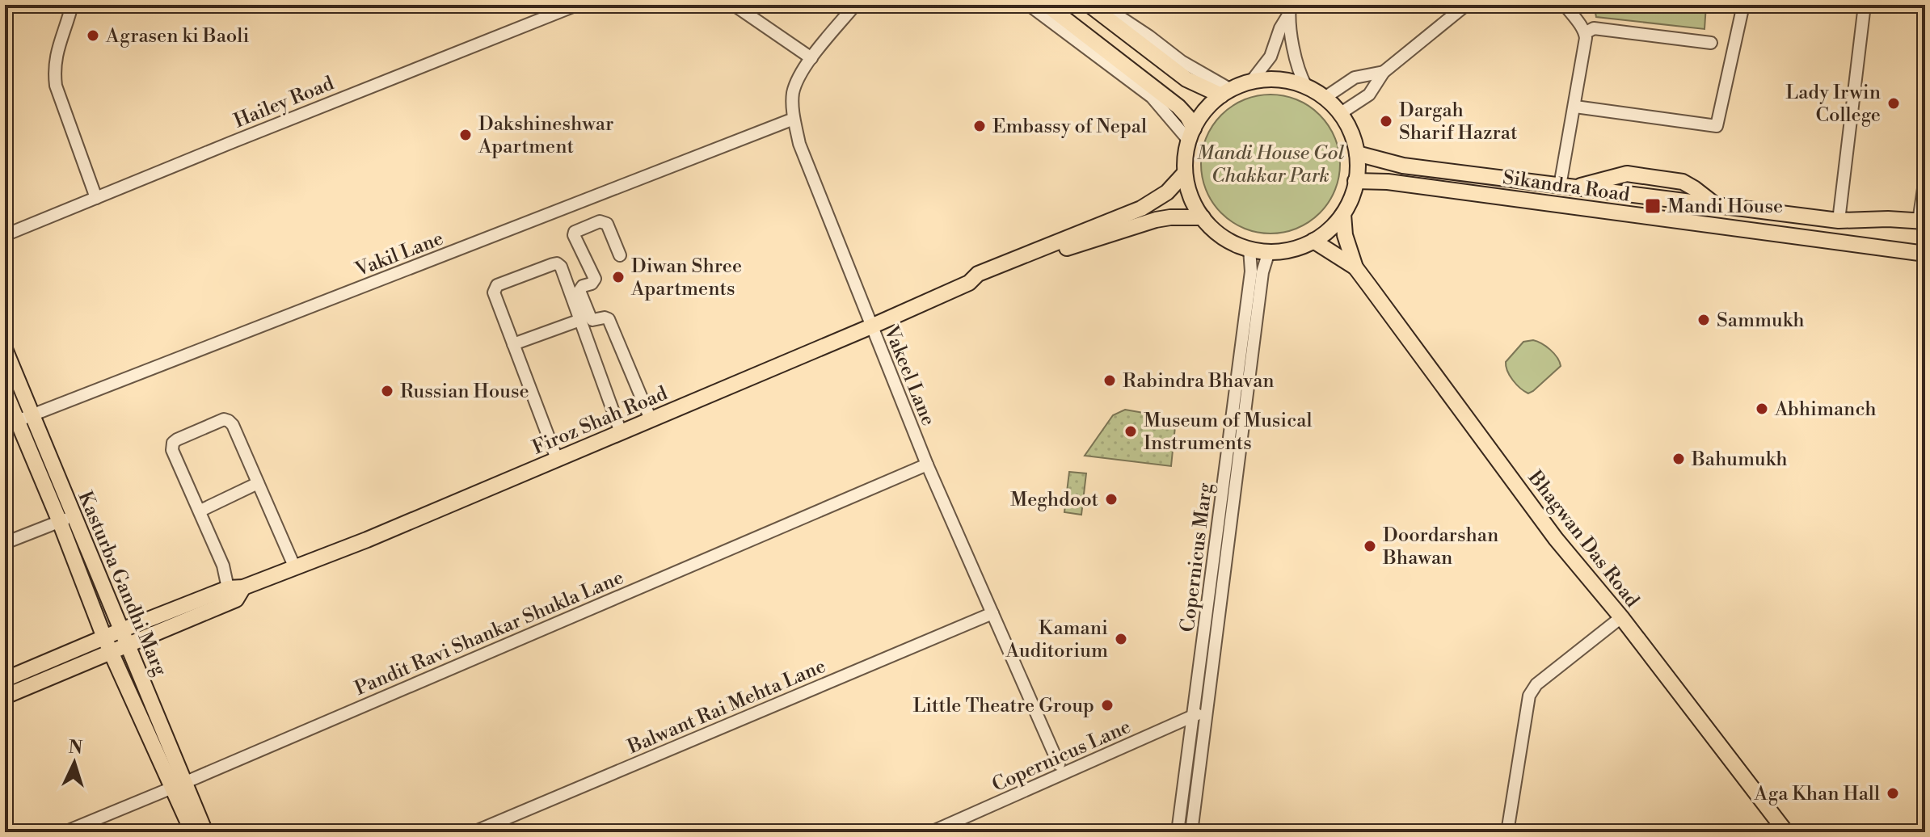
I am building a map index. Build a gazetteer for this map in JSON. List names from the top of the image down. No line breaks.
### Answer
{"streets":{"main road":["Sikandra Road","Firoz Shah Road","Bhagwan Das Road","Kasturba Gandhi Marg"],"street":["Hailey Road","Vakil Lane","Vakeel Lane","Copernicus Marg","Pandit Ravi Shankar Shukla Lane","Balwant Rai Mehta Lane","Copernicus Lane"]},"crossings":[["Sikandra Road","Firoz Shah Road"],["Sikandra Road","Bhagwan Das Road"],["Sikandra Road","Copernicus Marg"],["Vakil Lane","Vakeel Lane"],["Vakil Lane","Kasturba Gandhi Marg"],["Vakeel Lane","Firoz Shah Road"],["Vakeel Lane","Pandit Ravi Shankar Shukla Lane"],["Vakeel Lane","Balwant Rai Mehta Lane"],["Firoz Shah Road","Bhagwan Das Road"],["Firoz Shah Road","Copernicus Marg"],["Firoz Shah Road","Kasturba Gandhi Marg"],["Bhagwan Das Road","Copernicus Marg"],["Copernicus Marg","Copernicus Lane"],["Kasturba Gandhi Marg","Pandit Ravi Shankar Shukla Lane"]],"parks":["Mandi House Gol Chakkar Park"],"places":{"other":["Agrasen ki Baoli","Lady Irwin College","Dargah Sharif Hazrat","Embassy of Nepal","Dakshineshwar Apartment","Diwan Shree Apartments","Sammukh","Rabindra Bhavan","Russian House","Abhimanch","Museum of Musical Instruments","Bahumukh","Meghdoot","Doordarshan Bhawan","Kamani Auditorium","Little Theatre Group","Aga Khan Hall"],"transit":["Mandi House"]},"north":"top"}
